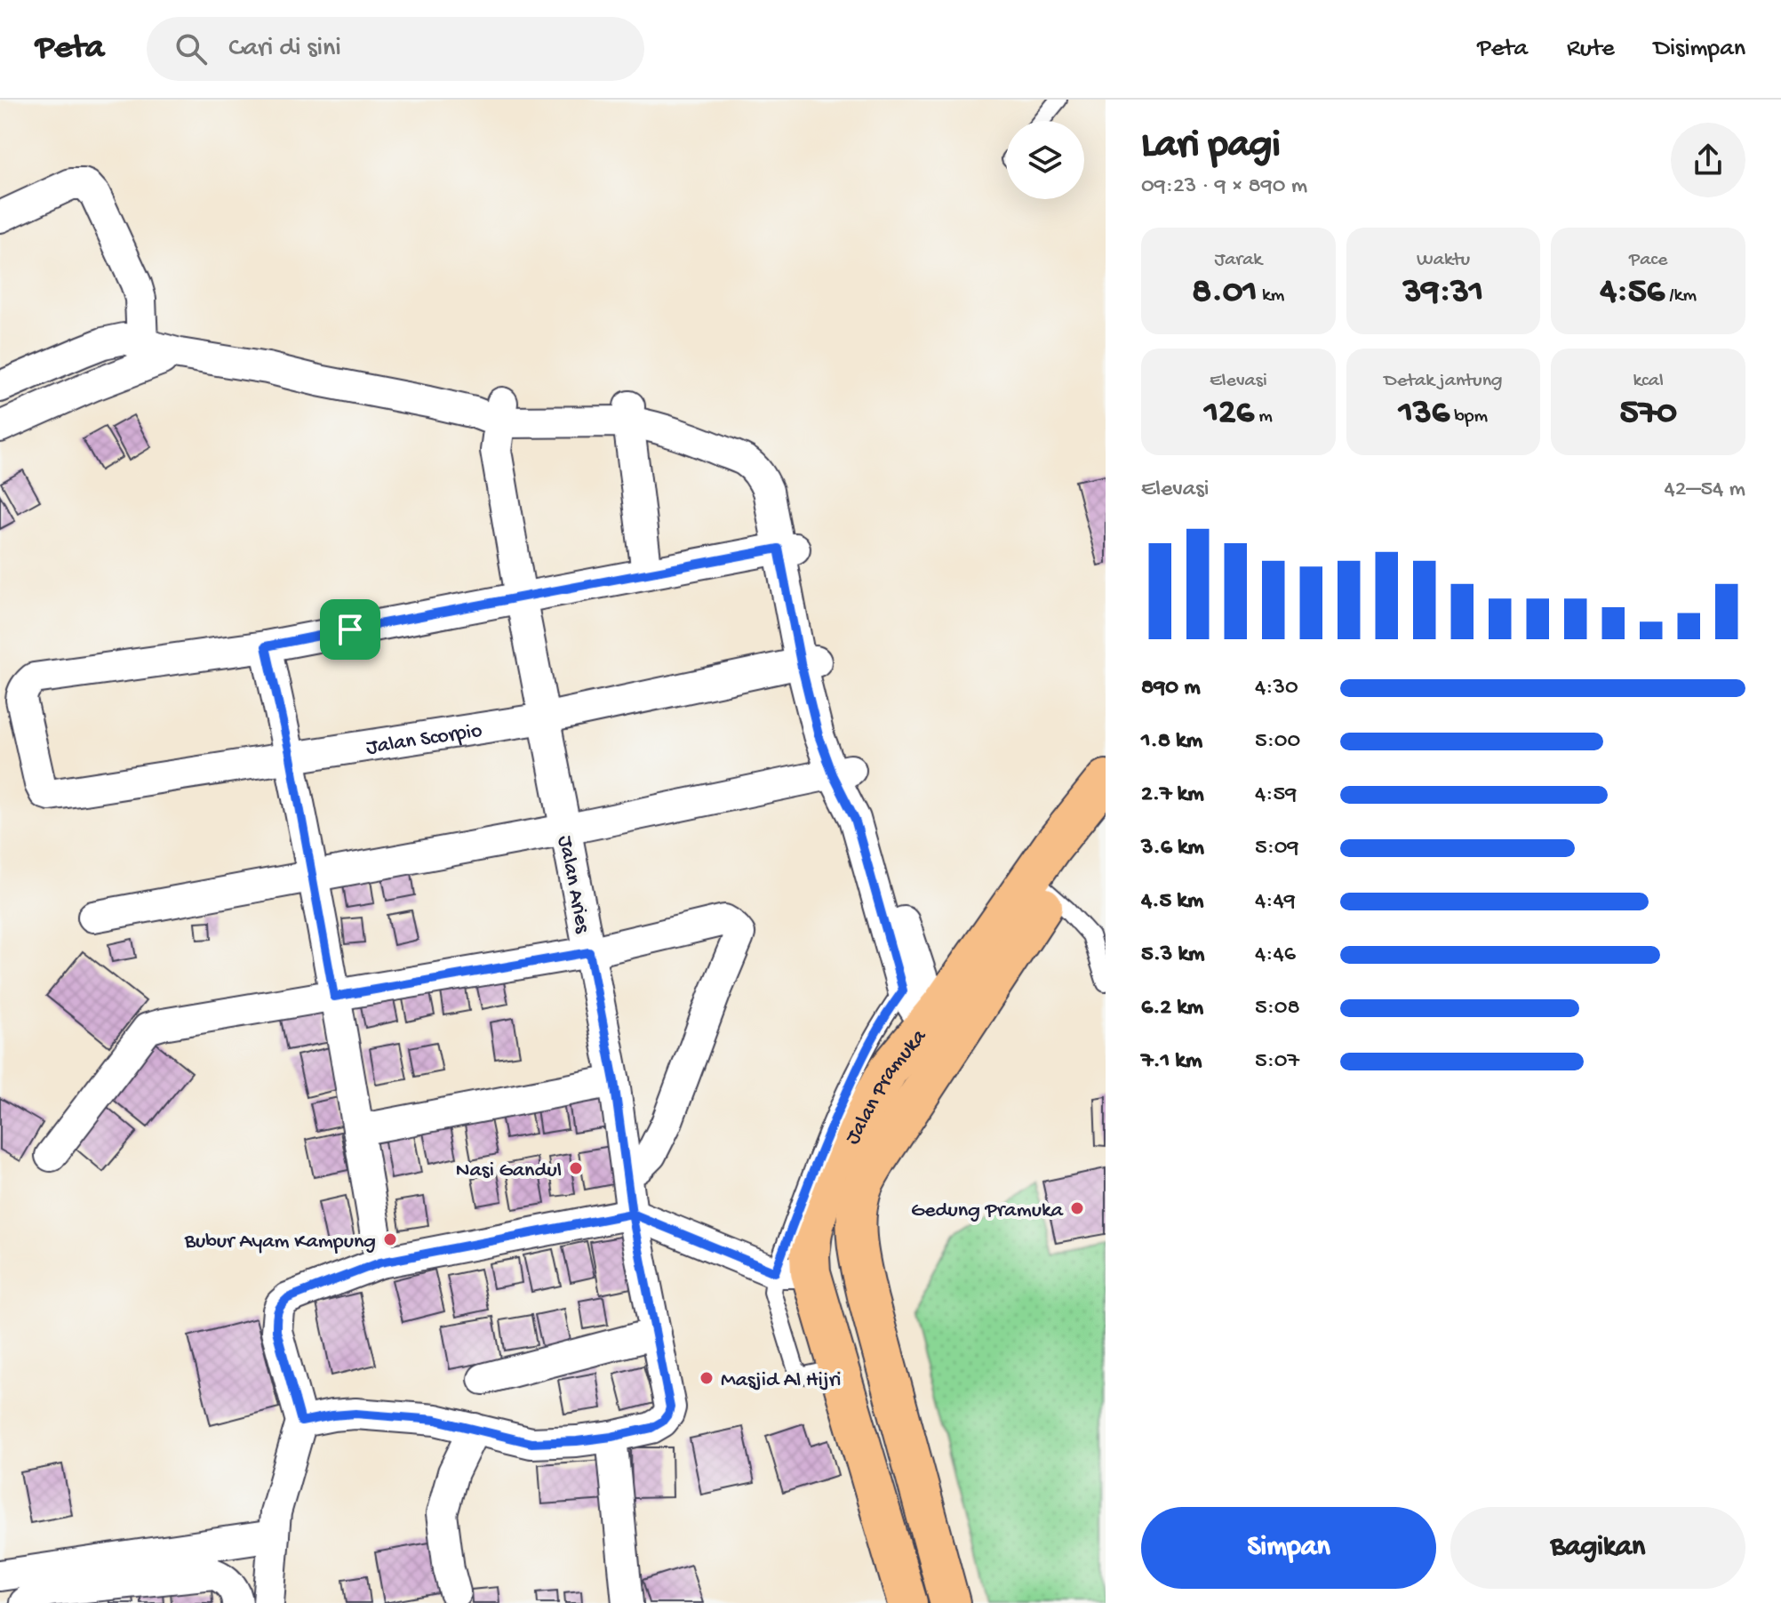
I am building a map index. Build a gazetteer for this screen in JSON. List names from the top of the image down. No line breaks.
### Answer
{"streets":{"main road":["Jalan Pramuka"],"street":["Jalan Scorpio","Jalan Aries"]},"crossings":[["Jalan Scorpio","Jalan Aries"]],"places":["Nasi Gandul","Gedung Pramuka","Bubur Ayam Kampung","Masjid Al Hijri"],"page":{"header":"Peta","search":"Cari di sini","nav":["Peta","Rute","Disimpan"],"heading":["Lari pagi","09:23 · 9 × 890 m"],"stats":[["Jarak","8.01 km"],["Waktu","39:31"],["Pace","4:56 /km"],["Elevasi","126 m"],["Detak jantung","136 bpm"],["kcal","570"]],"chart":["Elevasi","42–54 m"],"list":[{"name":"890 m","note":"4:30"},{"name":"1.8 km","note":"5:00"},{"name":"2.7 km","note":"4:59"},{"name":"3.6 km","note":"5:09"},{"name":"4.5 km","note":"4:49"},{"name":"5.3 km","note":"4:46"},{"name":"6.2 km","note":"5:08"},{"name":"7.1 km","note":"5:07"}],"buttons":["Simpan","Bagikan"]}}
